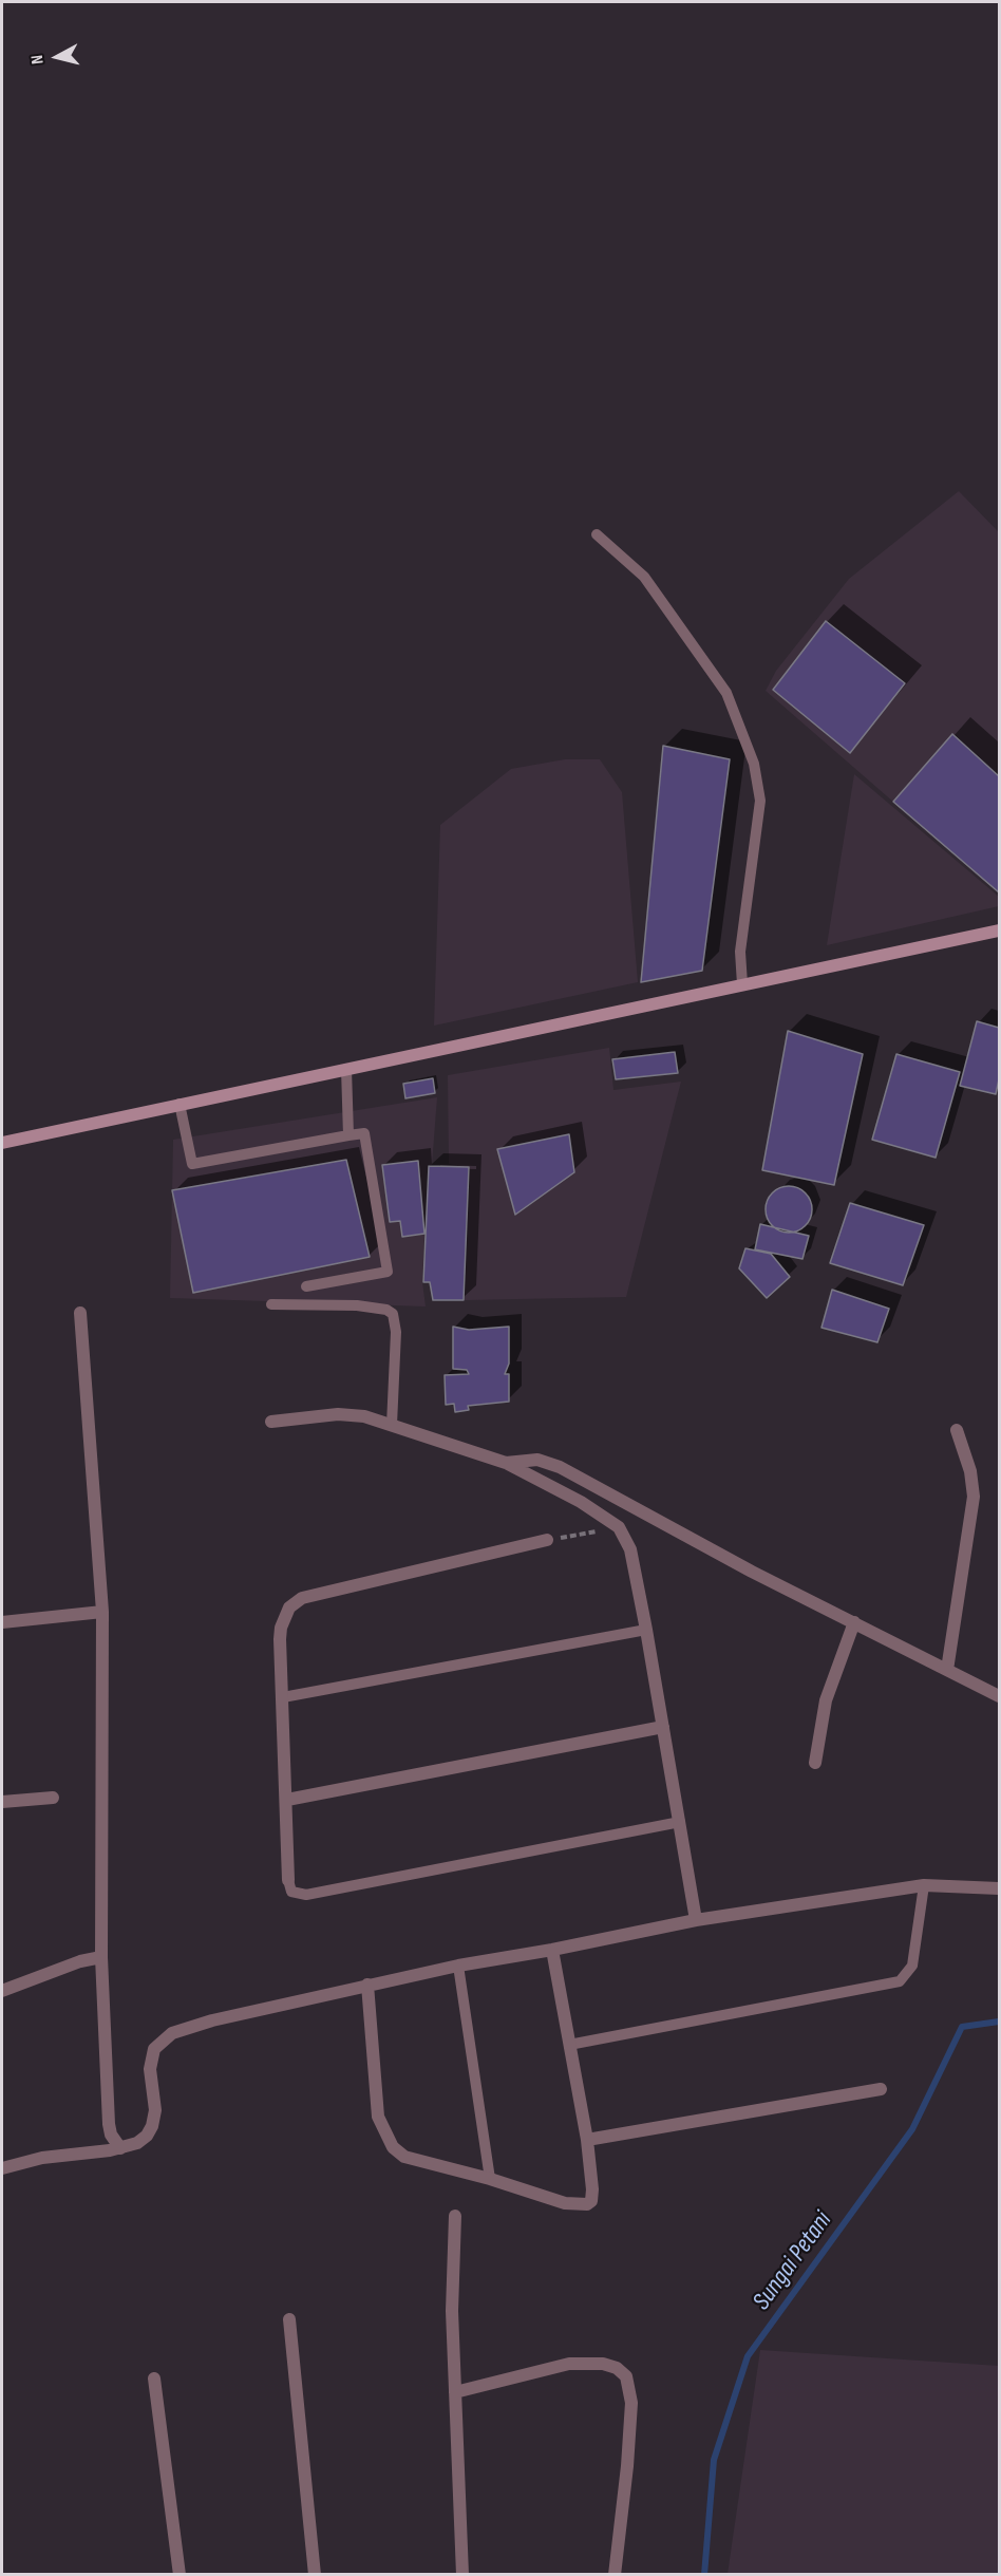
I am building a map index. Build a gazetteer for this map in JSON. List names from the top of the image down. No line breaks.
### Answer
{"water":["Sungai Petani"],"north":"left"}
